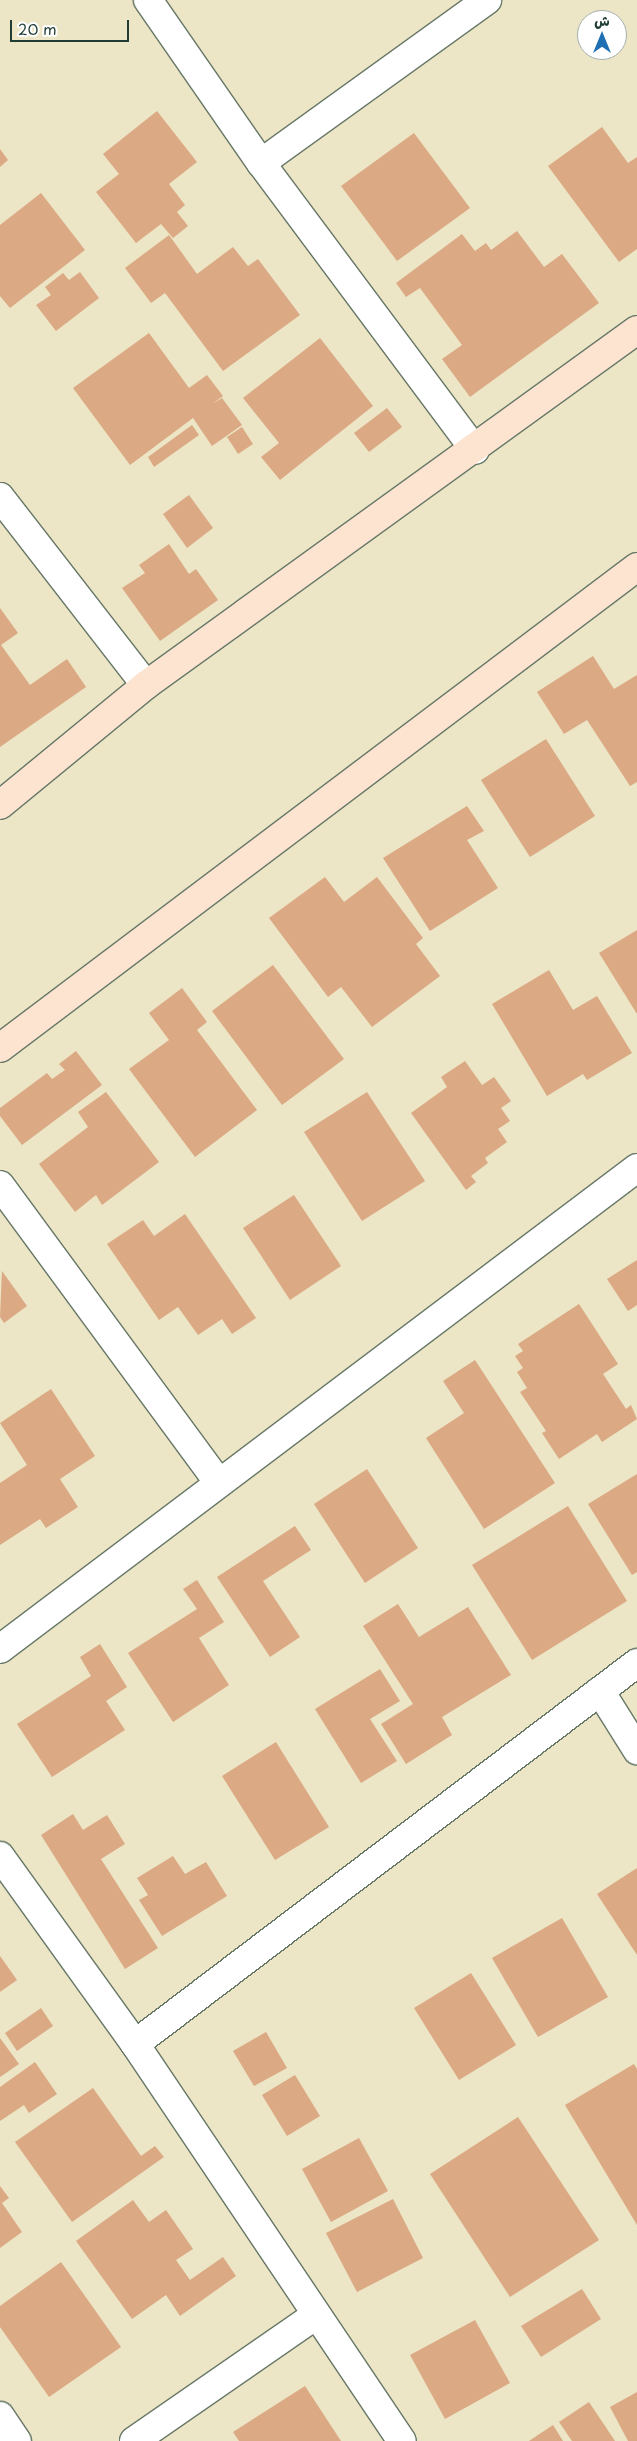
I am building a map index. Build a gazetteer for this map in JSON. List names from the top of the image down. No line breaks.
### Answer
{"scale_bar":"20 m","north":"top"}
